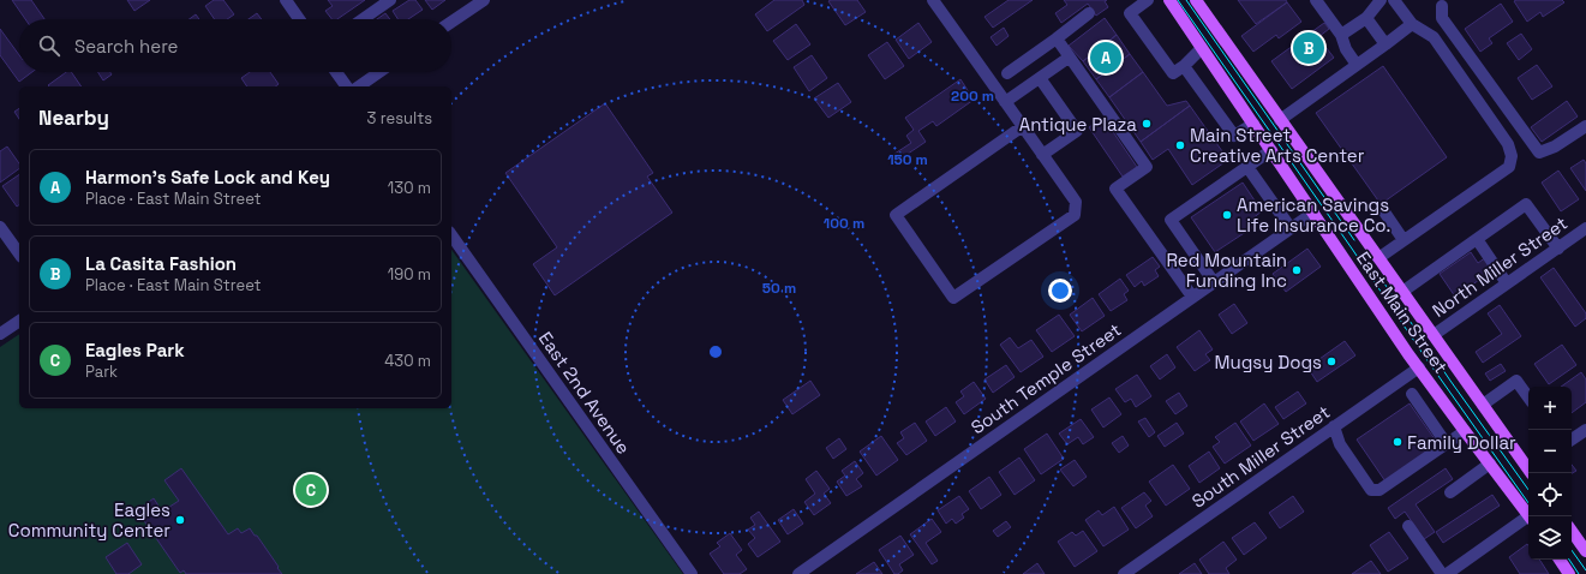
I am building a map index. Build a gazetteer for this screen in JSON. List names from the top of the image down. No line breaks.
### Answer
{"streets":{"main road":["East Main Street"],"street":["North Miller Street","South Temple Street","East 2nd Avenue","South Miller Street"]},"crossings":[["North Miller Street","East Main Street"],["East Main Street","South Temple Street"],["East Main Street","South Miller Street"]],"places":["Antique Plaza","Main Street Creative Arts Center","American Savings Life Insurance Co.","Red Mountain Funding Inc","Mugsy Dogs","Family Dollar","Eagles Community Center"],"page":{"search":"Search here","pins":["B","A","C"],"heading":["Nearby","3 results"],"list":[{"mark":"A","name":"Harmon's Safe Lock and Key","note":"Place · East Main Street","value":"130 m"},{"mark":"B","name":"La Casita Fashion","note":"Place · East Main Street","value":"190 m"},{"mark":"C","name":"Eagles Park","note":"Park","value":"430 m"}],"map_buttons":["+","−"]},"rings":["200 m","150 m","100 m","50 m"]}
